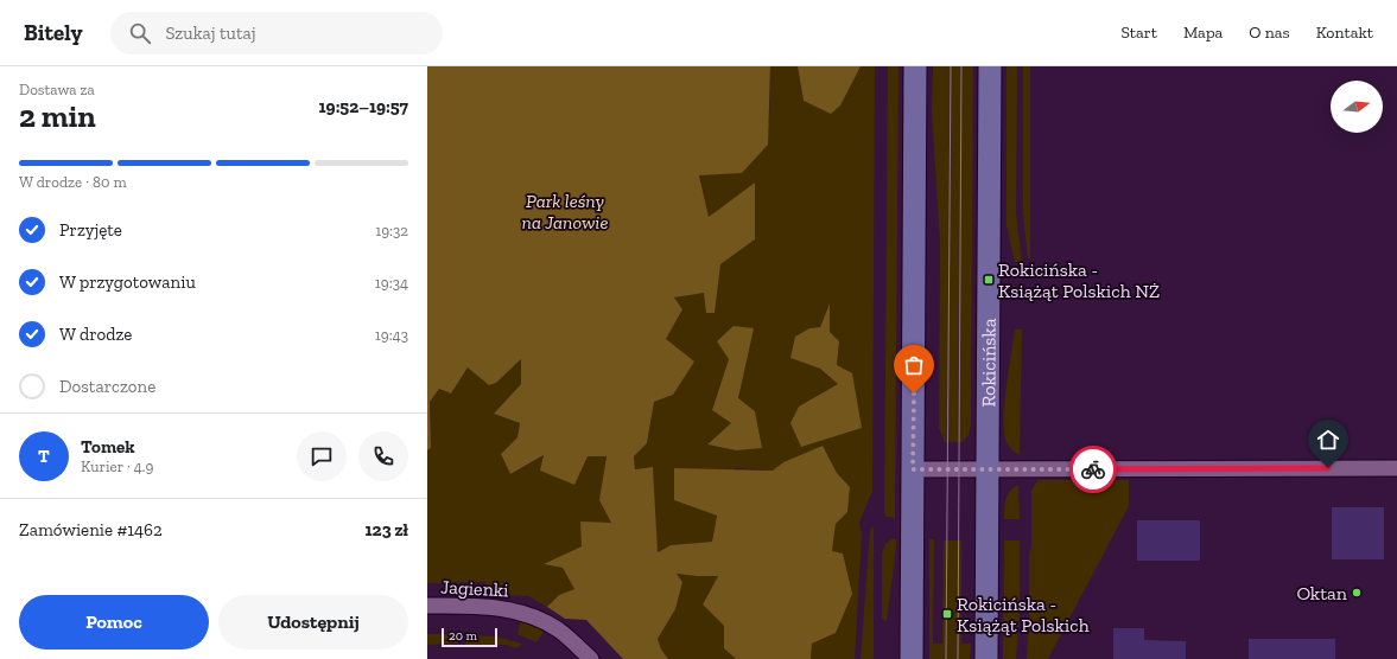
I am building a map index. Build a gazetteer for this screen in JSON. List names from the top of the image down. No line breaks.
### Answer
{"streets":{"main road":["Rokicińska"],"street":["Jagienki"]},"parks":["Park leśny na Janowie"],"places":{"transit":["Rokicińska - Książąt Polskich NŻ","Rokicińska - Książąt Polskich"],"other":["Oktan"]},"scale_bar":"20 m","north":"right","page":{"header":"Bitely","search":"Szukaj tutaj","nav":["Start","Mapa","O nas","Kontakt"],"heading":["2 min","Dostawa za","19:52–19:57"],"panel":["Tomek","Kurier · 4.9","Zamówienie #1462","123 zł"],"bar":"W drodze · 80 m","list":[["Przyjęte","19:32"],["W przygotowaniu","19:34"],["W drodze","19:43"],"Dostarczone"],"round":"T","buttons":["Pomoc","Udostępnij"],"scale":"20 m"}}
